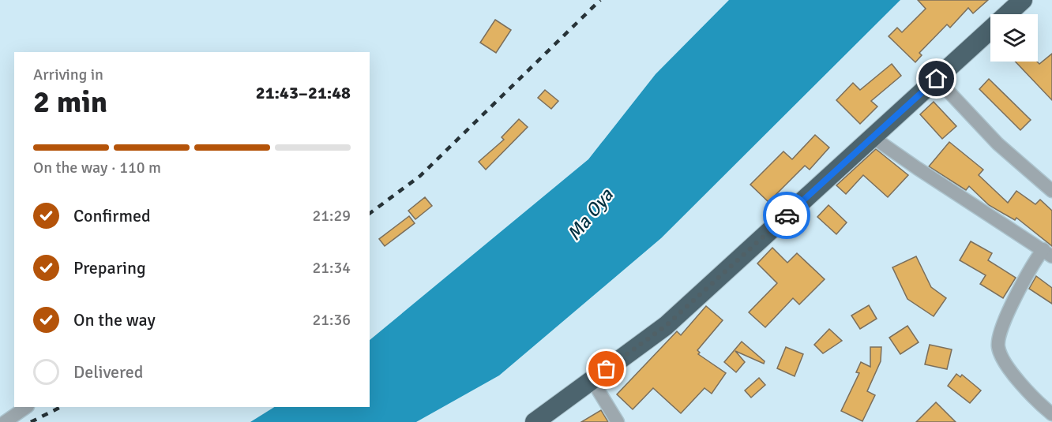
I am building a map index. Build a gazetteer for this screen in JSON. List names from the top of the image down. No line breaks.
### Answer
{"water":["Ma Oya"],"page":{"heading":["2 min","Arriving in","21:43–21:48"],"bar":"On the way · 110 m","list":[["Confirmed","21:29"],["Preparing","21:34"],["On the way","21:36"],"Delivered"]}}
